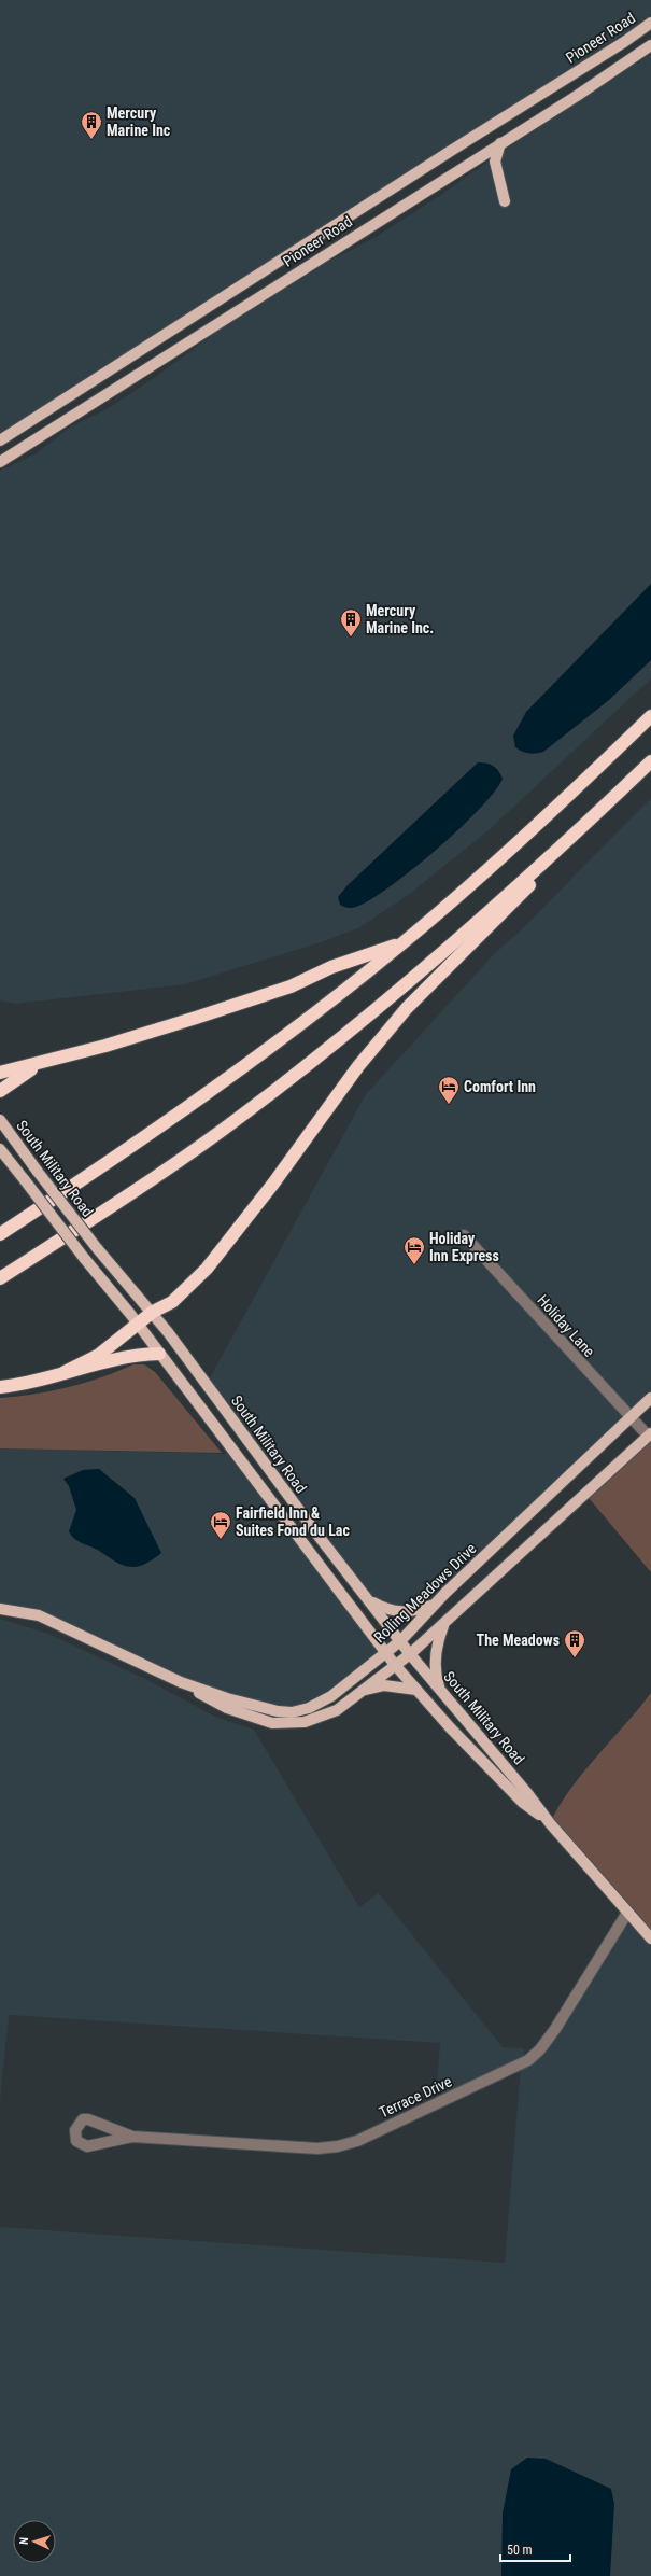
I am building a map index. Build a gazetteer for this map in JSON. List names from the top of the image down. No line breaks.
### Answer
{"streets":{"main road":["Pioneer Road","South Military Road","Rolling Meadows Drive"],"street":["Holiday Lane","Terrace Drive"]},"crossings":[["South Military Road","Rolling Meadows Drive"],["South Military Road","Terrace Drive"],["Holiday Lane","Rolling Meadows Drive"]],"places":{"building":["Mercury Marine Inc","Mercury Marine Inc.","The Meadows"],"hotel":["Comfort Inn","Holiday Inn Express","Fairfield Inn & Suites Fond du Lac"]},"scale_bar":"50 m","north":"left"}
